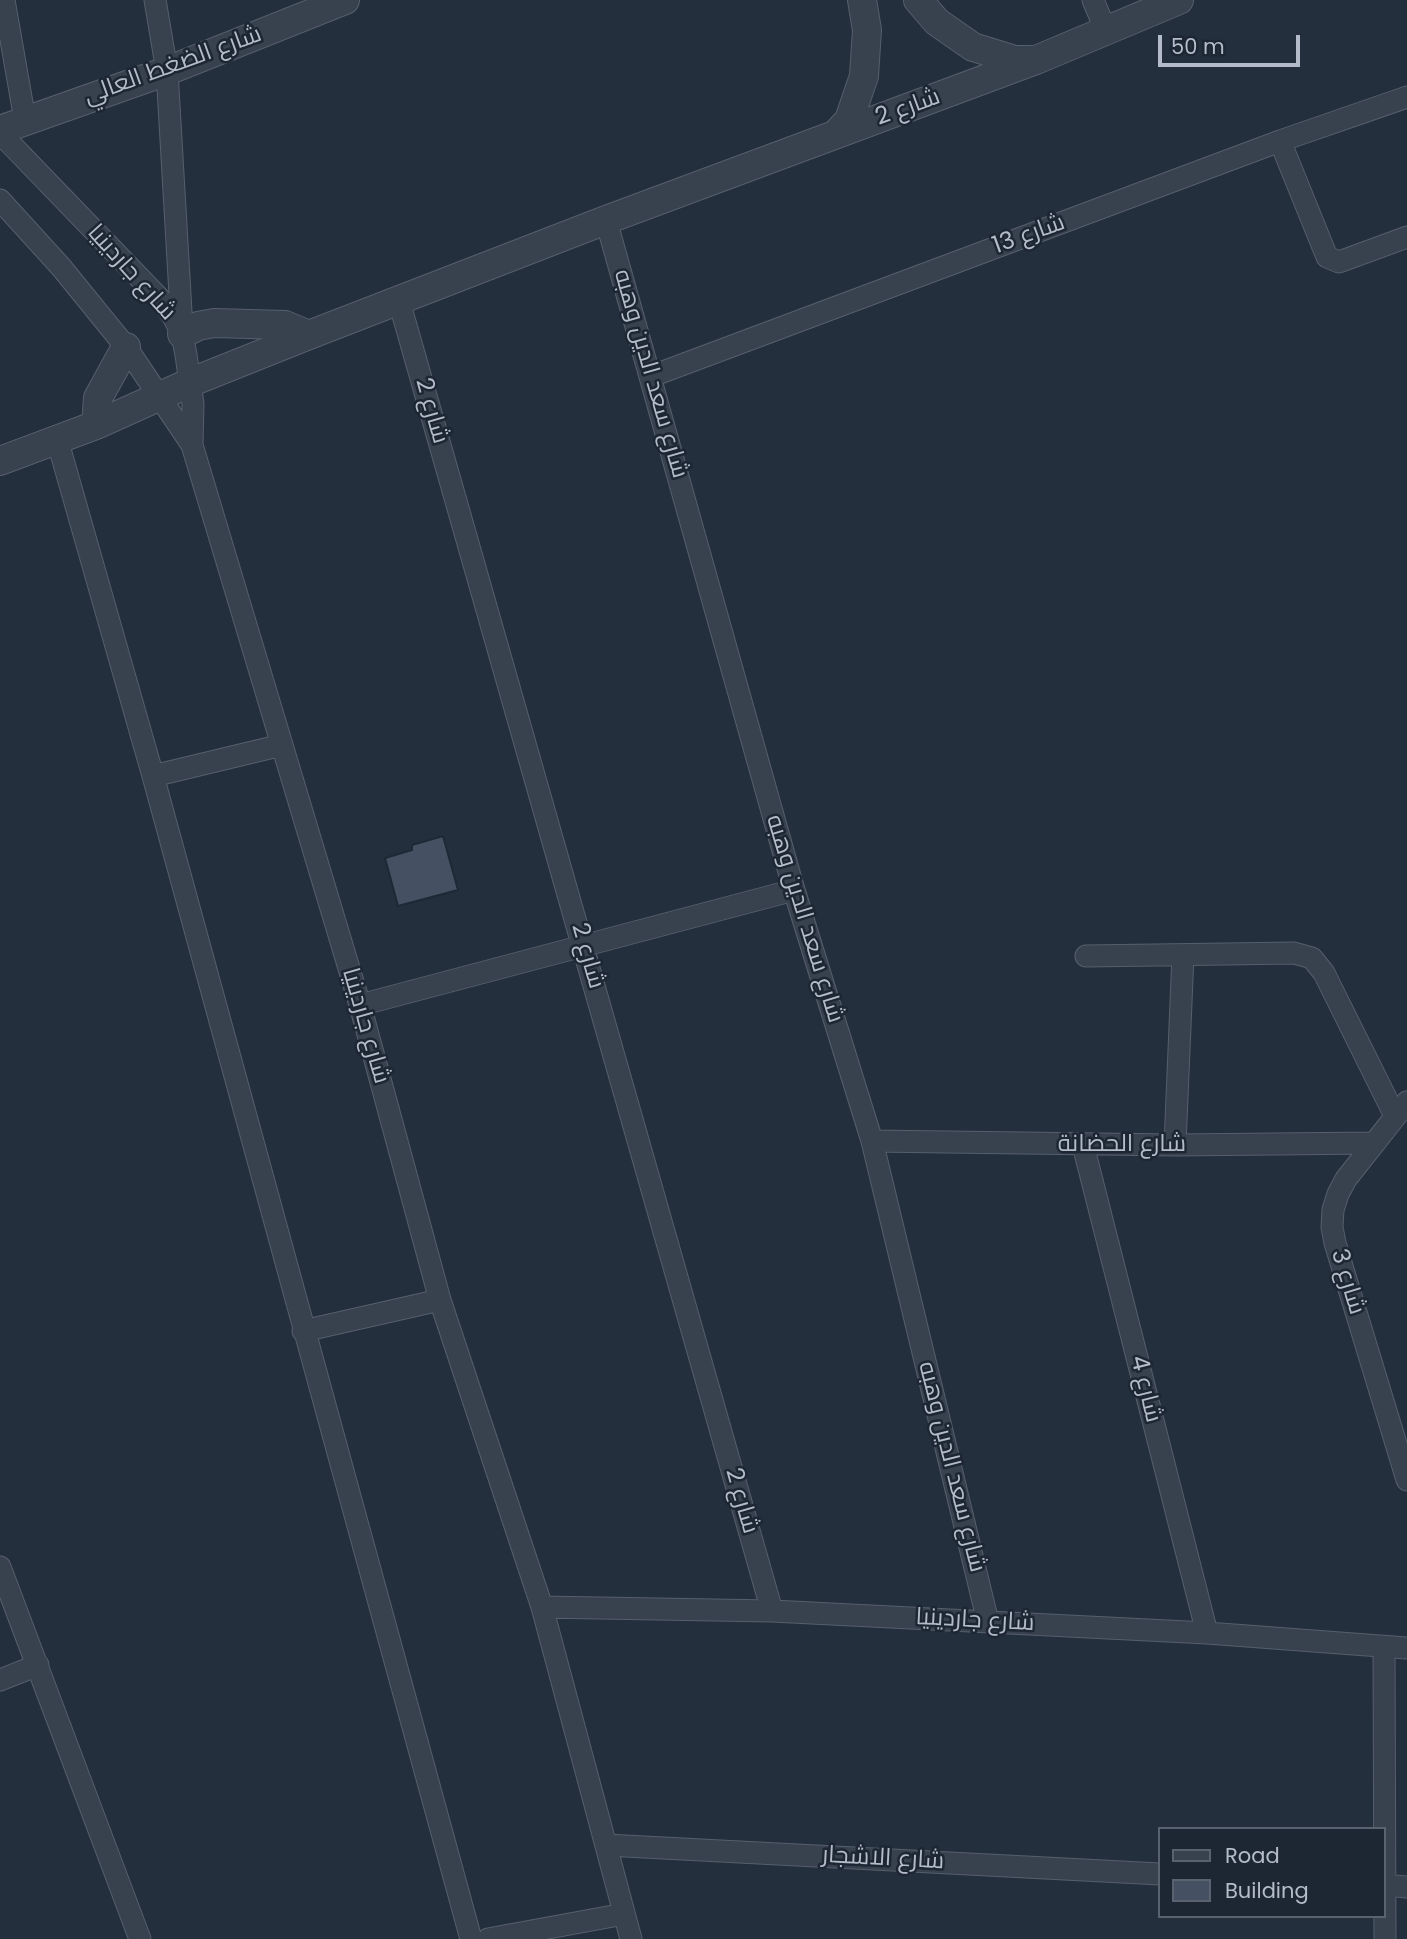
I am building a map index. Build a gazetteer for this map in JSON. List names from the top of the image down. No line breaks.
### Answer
{"streets":{"street":["شارع الضغط العالي","شارع 2","شارع 13","شارع جاردينيا","شارع سعد الدين وهبه","شارع الحضانة","شارع 3","شارع 4","شارع الاشجار"]},"crossings":[["شارع الضغط العالي","شارع جاردينيا"],["شارع 2","شارع جاردينيا"],["شارع 2","شارع سعد الدين وهبه"],["شارع 13","شارع سعد الدين وهبه"],["شارع جاردينيا","شارع سعد الدين وهبه"],["شارع جاردينيا","شارع 4"],["شارع جاردينيا","شارع الاشجار"],["شارع سعد الدين وهبه","شارع الحضانة"],["شارع الحضانة","شارع 3"],["شارع الحضانة","شارع 4"]],"legend":["Road","Building"],"scale_bar":"50 m"}
